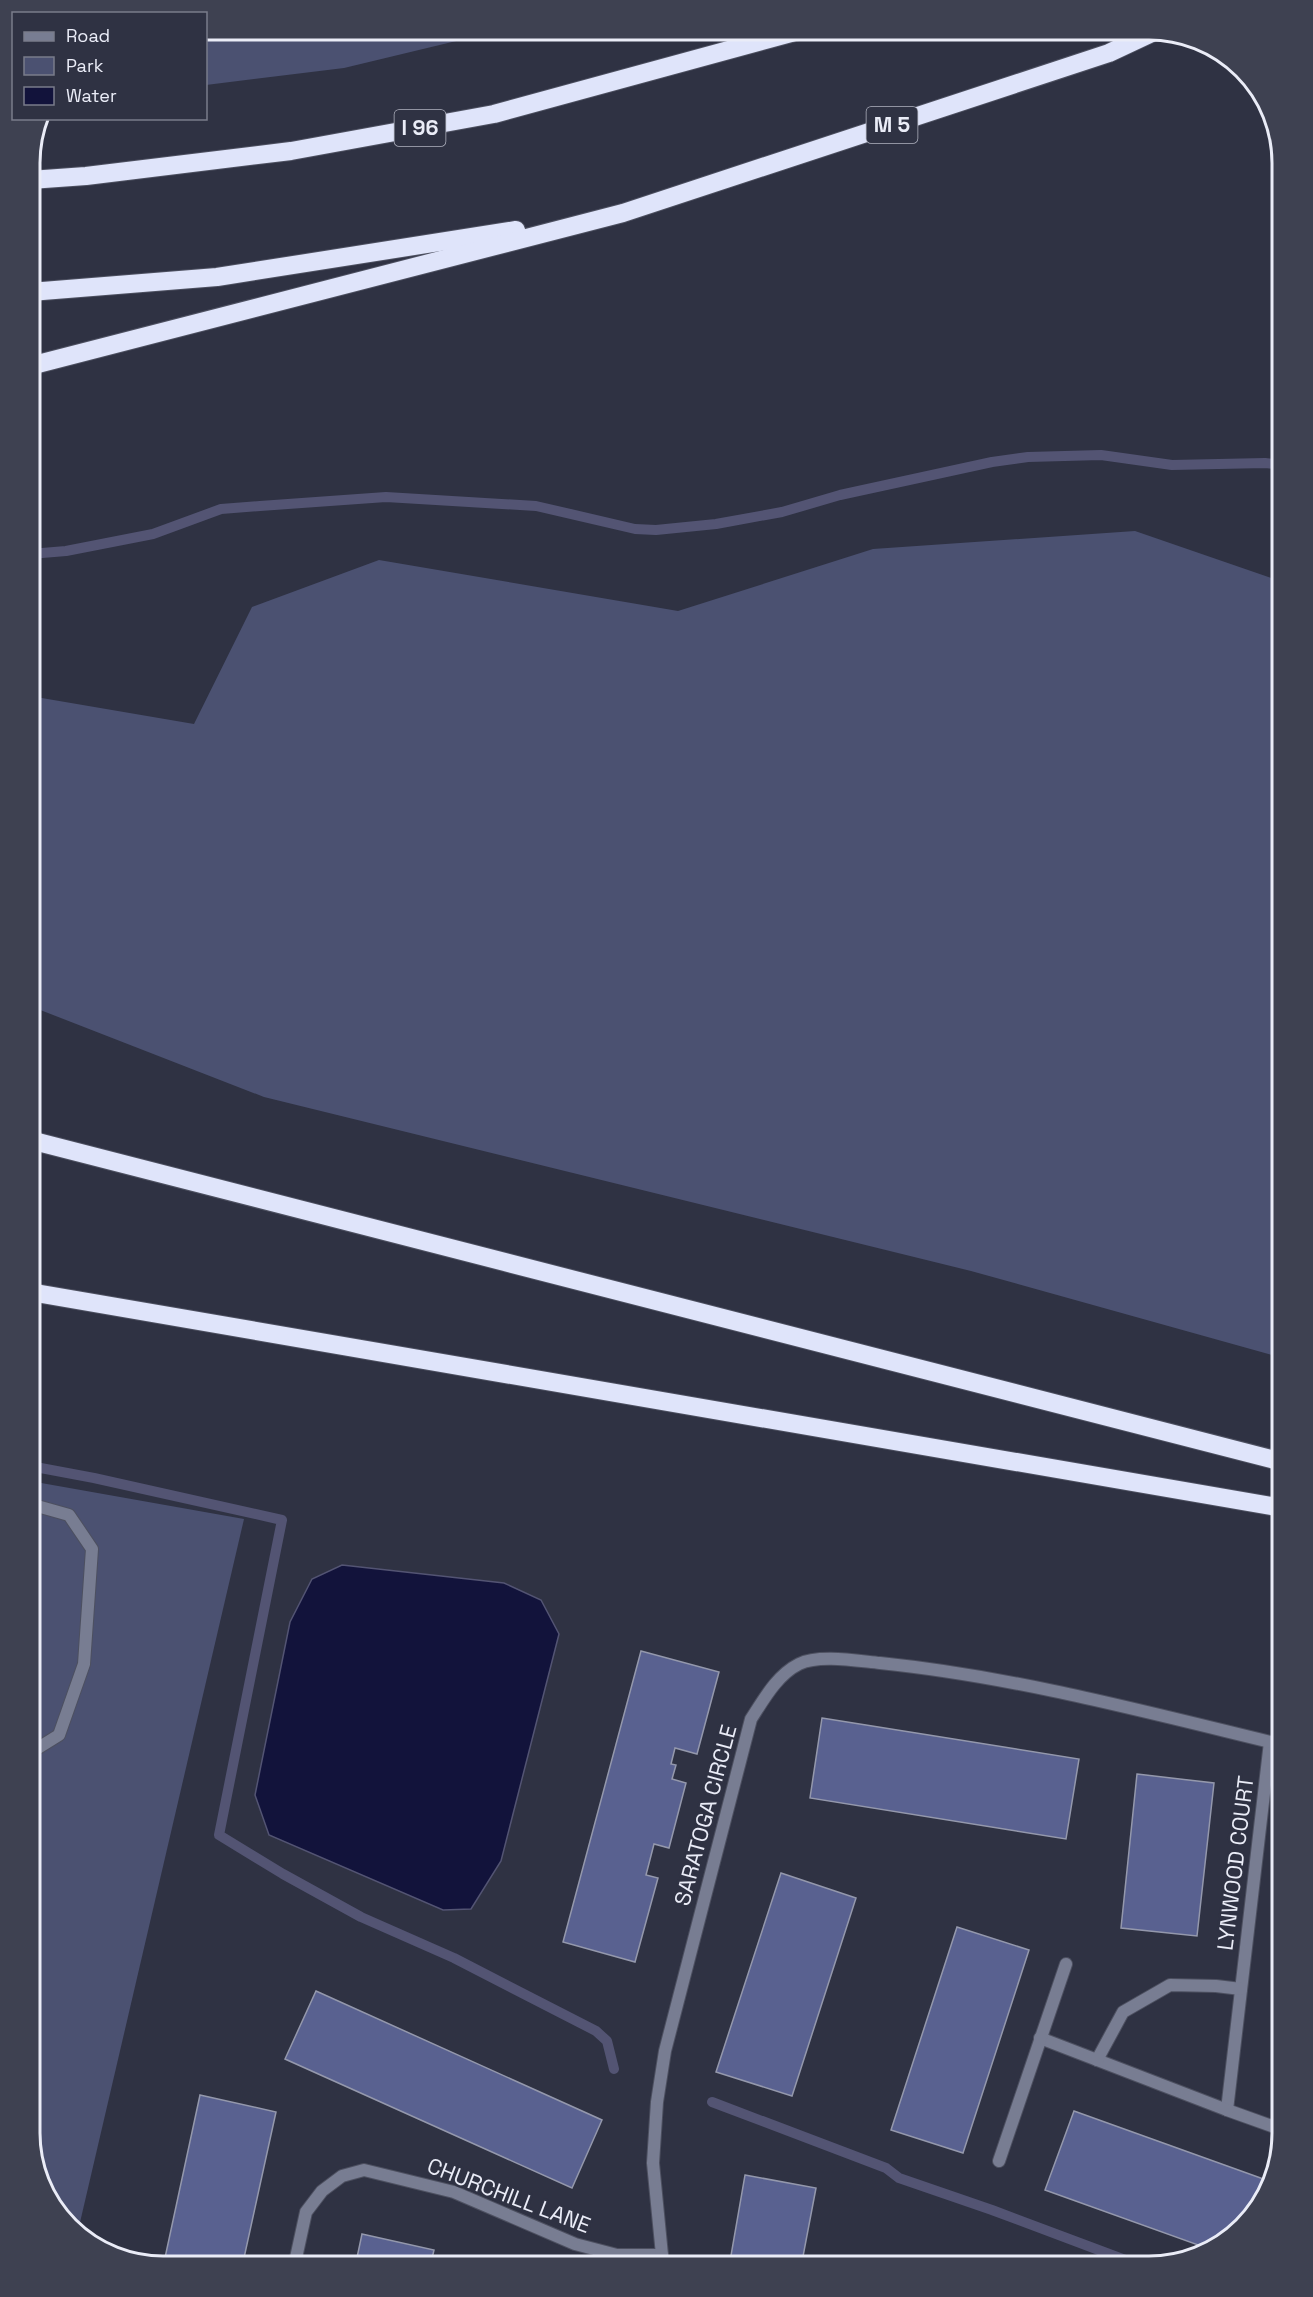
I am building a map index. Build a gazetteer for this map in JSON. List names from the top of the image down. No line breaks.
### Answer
{"streets":{"highway":["M 5","I 96"],"street":["SARATOGA CIRCLE","LYNWOOD COURT","CHURCHILL LANE"]},"crossings":[["SARATOGA CIRCLE","LYNWOOD COURT"]],"legend":["Road","Park","Water"]}
